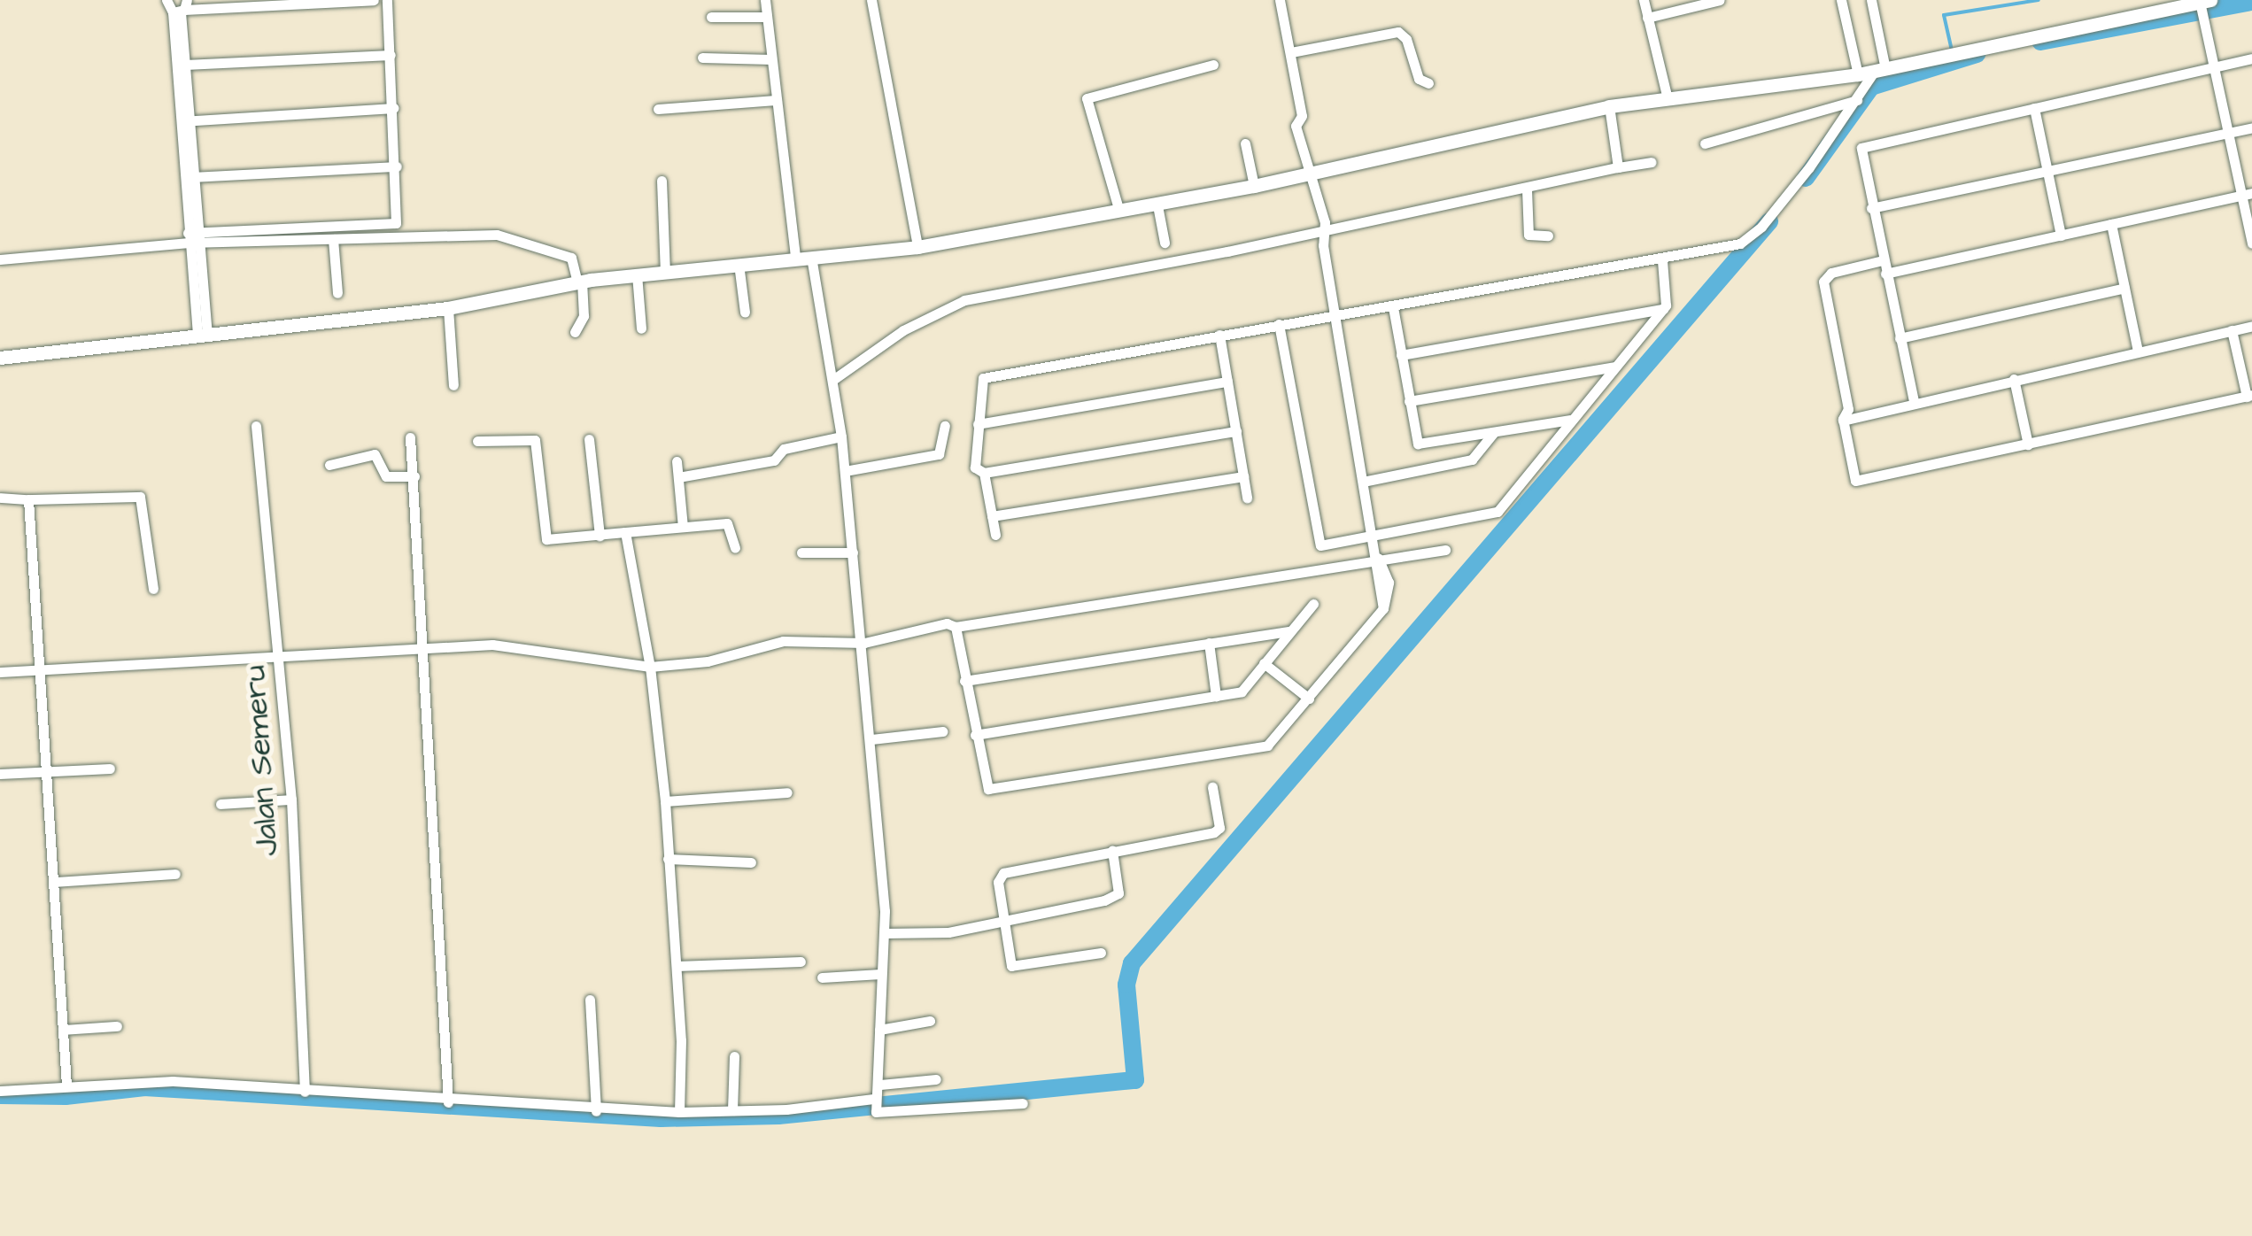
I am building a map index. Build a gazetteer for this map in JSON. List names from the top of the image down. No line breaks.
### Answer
{"streets":{"street":["Jalan Semeru"]}}
